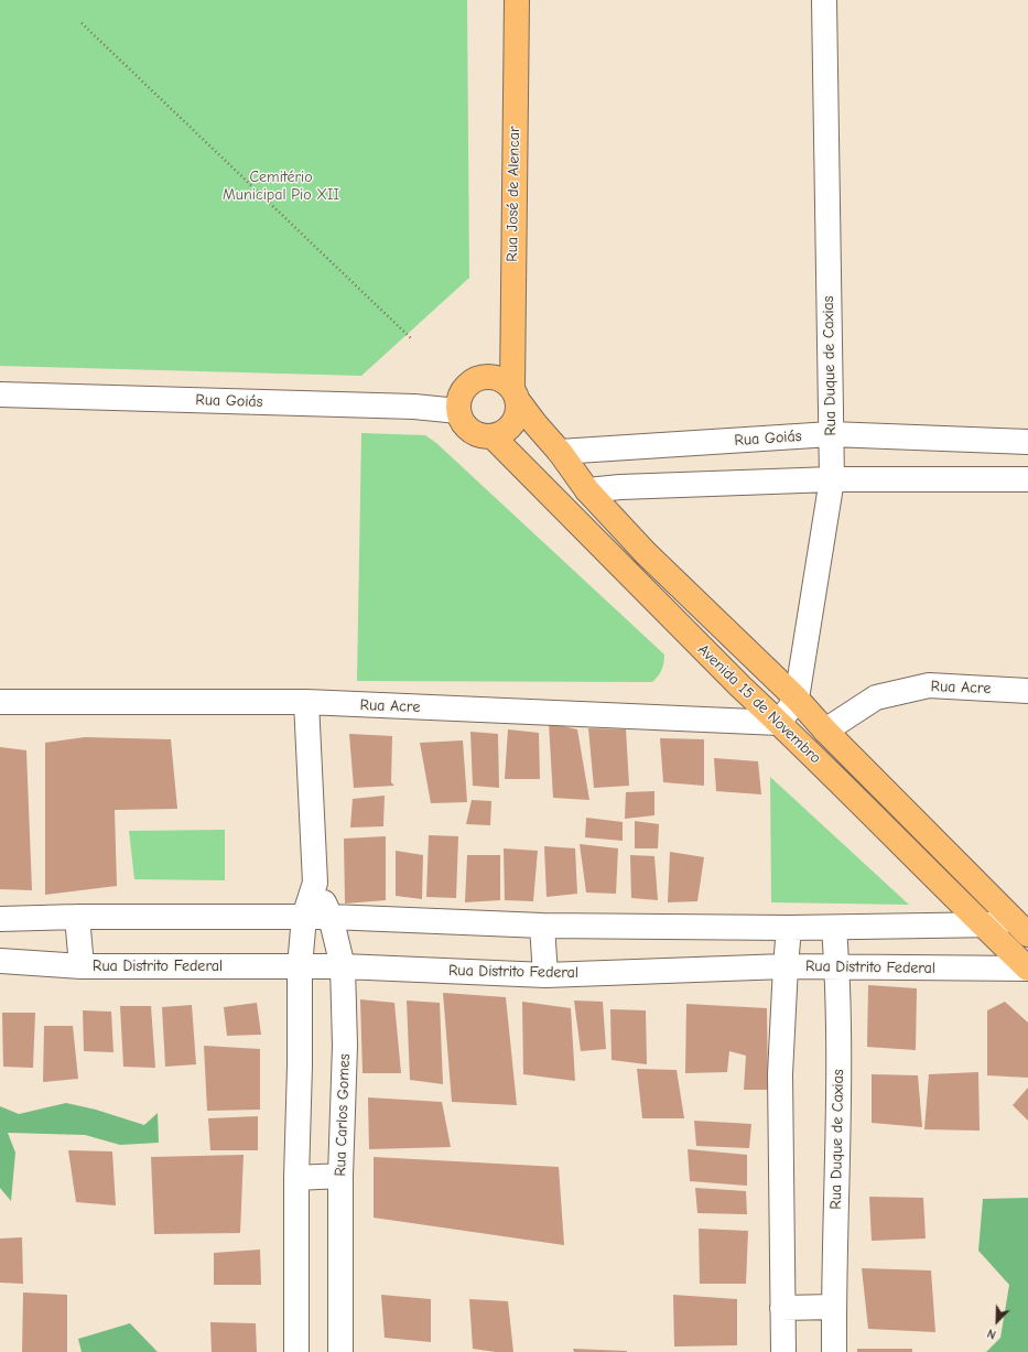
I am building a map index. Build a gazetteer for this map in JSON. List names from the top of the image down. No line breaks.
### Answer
{"streets":{"main road":["Rua José de Alencar","Avenida 15 de Novembro"],"street":["Rua Duque de Caxias","Rua Goiás","Rua Acre","Rua Distrito Federal","Rua Carlos Gomes"]},"crossings":[["Rua José de Alencar","Rua Goiás"],["Rua José de Alencar","Avenida 15 de Novembro"],["Rua Duque de Caxias","Rua Goiás"],["Rua Duque de Caxias","Rua Acre"],["Rua Duque de Caxias","Avenida 15 de Novembro"],["Rua Duque de Caxias","Rua Distrito Federal"],["Rua Goiás","Avenida 15 de Novembro"],["Rua Acre","Avenida 15 de Novembro"],["Rua Acre","Rua Carlos Gomes"],["Avenida 15 de Novembro","Rua Distrito Federal"],["Rua Distrito Federal","Rua Carlos Gomes"]],"parks":["Cemitério Municipal Pio XII"],"north":"bottom left"}
